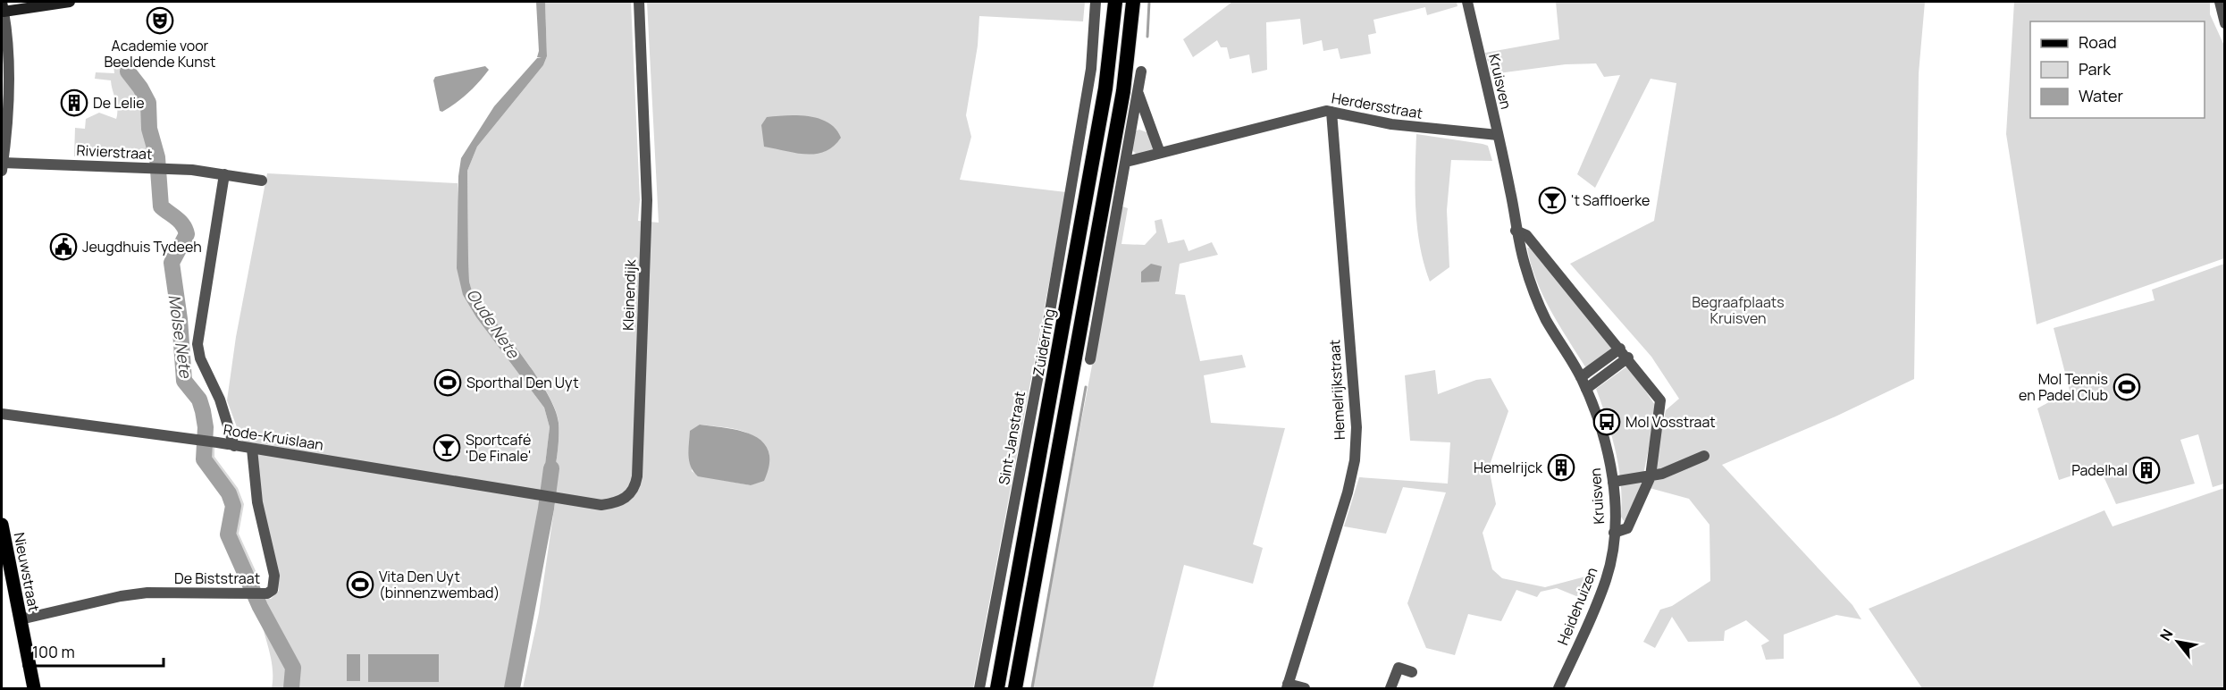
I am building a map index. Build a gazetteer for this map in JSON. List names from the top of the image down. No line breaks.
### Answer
{"streets":{"highway":["Zuiderring"],"main road":["Nieuwstraat"],"street":["Kruisven","Herdersstraat","Rivierstraat","Kleinendijk","Hemelrijkstraat","Rode-Kruislaan","Sint-Janstraat","De Biststraat","Heidehuizen"]},"crossings":[["Kruisven","Herdersstraat"],["Kruisven","Heidehuizen"],["Herdersstraat","Hemelrijkstraat"],["Kleinendijk","Rode-Kruislaan"],["Rode-Kruislaan","De Biststraat"],["Nieuwstraat","De Biststraat"]],"water":["Oude Nete","Molse Nete"],"parks":["Begraafplaats Kruisven"],"places":{"theatre":["Academie voor Beeldende Kunst"],"building":["De Lelie","Hemelrijck","Padelhal"],"bar":["'t Saffloerke","Sportcafé 'De Finale'"],"public building":["Jeugdhuis Tydeeh"],"sports":["Sporthal Den Uyt","Mol Tennis en Padel Club","Vita Den Uyt (binnenzwembad)"],"bus stop":["Mol Vosstraat"]},"legend":["Road","Park","Water"],"scale_bar":"100 m","north":"top left"}
